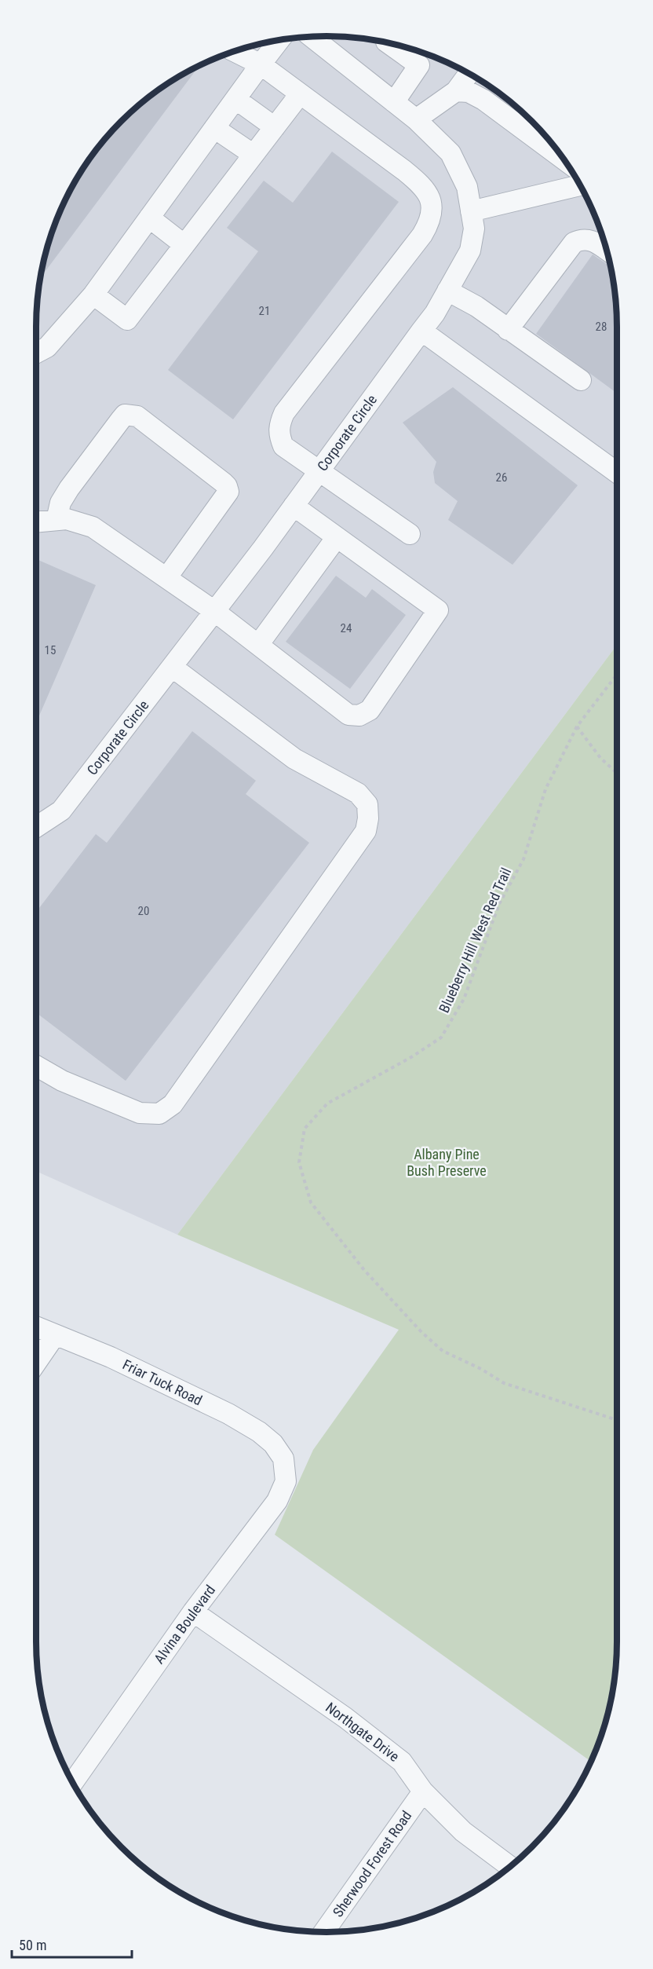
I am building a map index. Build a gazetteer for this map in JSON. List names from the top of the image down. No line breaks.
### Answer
{"streets":{"street":["Corporate Circle","Friar Tuck Road","Alvina Boulevard","Northgate Drive","Sherwood Forest Road"],"path":["Blueberry Hill West Red Trail"]},"crossings":[["Friar Tuck Road","Alvina Boulevard"],["Alvina Boulevard","Northgate Drive"],["Northgate Drive","Sherwood Forest Road"]],"parks":["Albany Pine Bush Preserve"],"house_numbers":["21","28","26","24","15","20"],"scale_bar":"50 m"}
